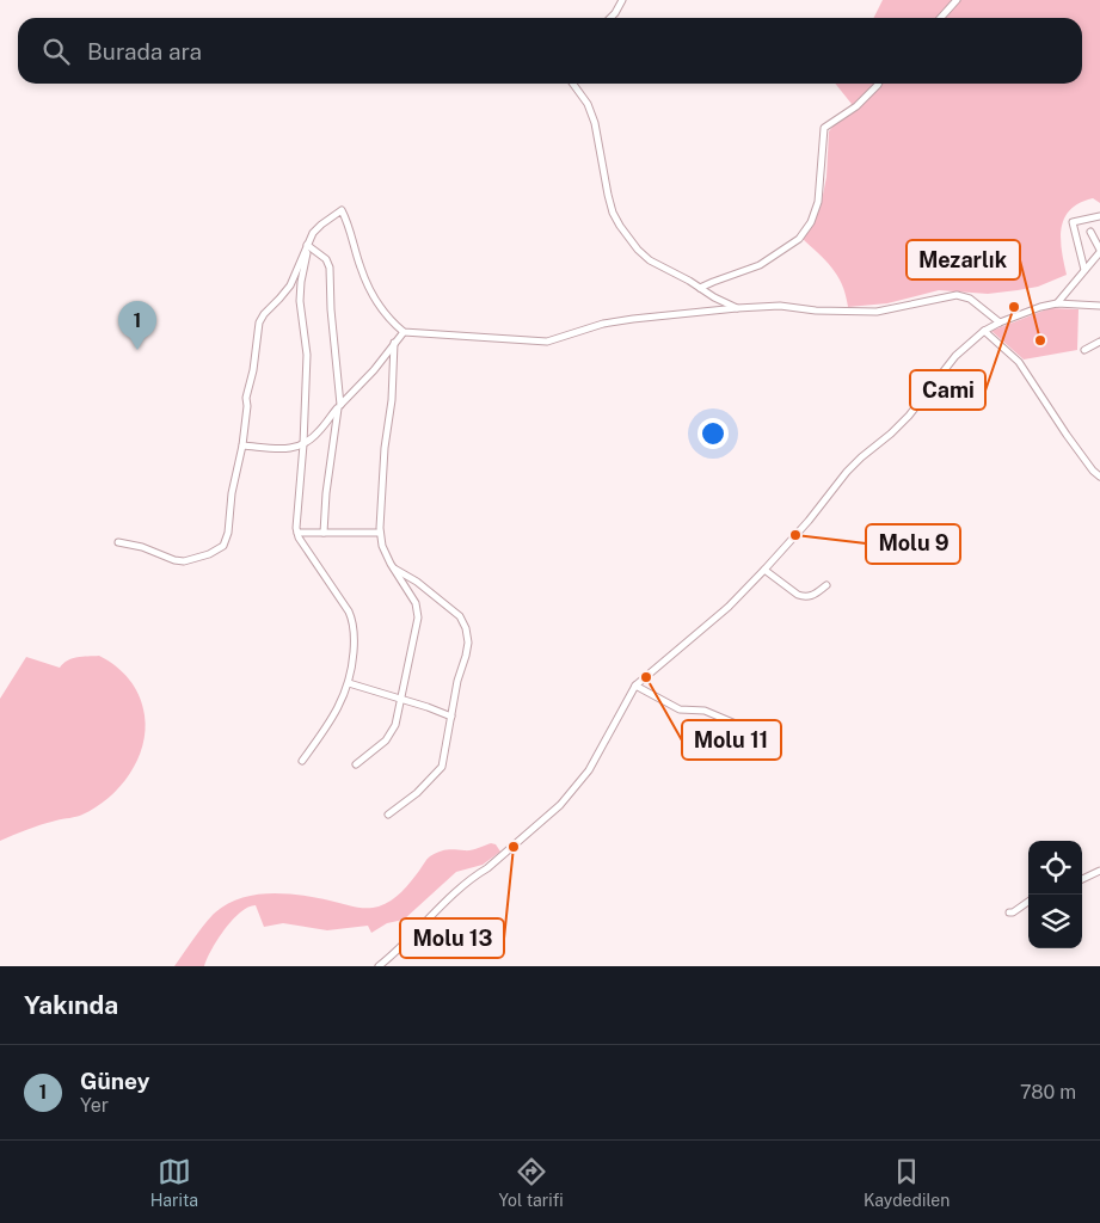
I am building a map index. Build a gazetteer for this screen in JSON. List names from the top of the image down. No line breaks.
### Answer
{"places":["Cami","Mezarlık","Molu 9","Molu 11","Molu 13"],"page":{"search":"Burada ara","pins":"1","heading":"Yakında","list":[{"mark":"1","name":"Güney","note":"Yer","value":"780 m"}],"nav":["Harita","Yol tarifi","Kaydedilen"]}}
